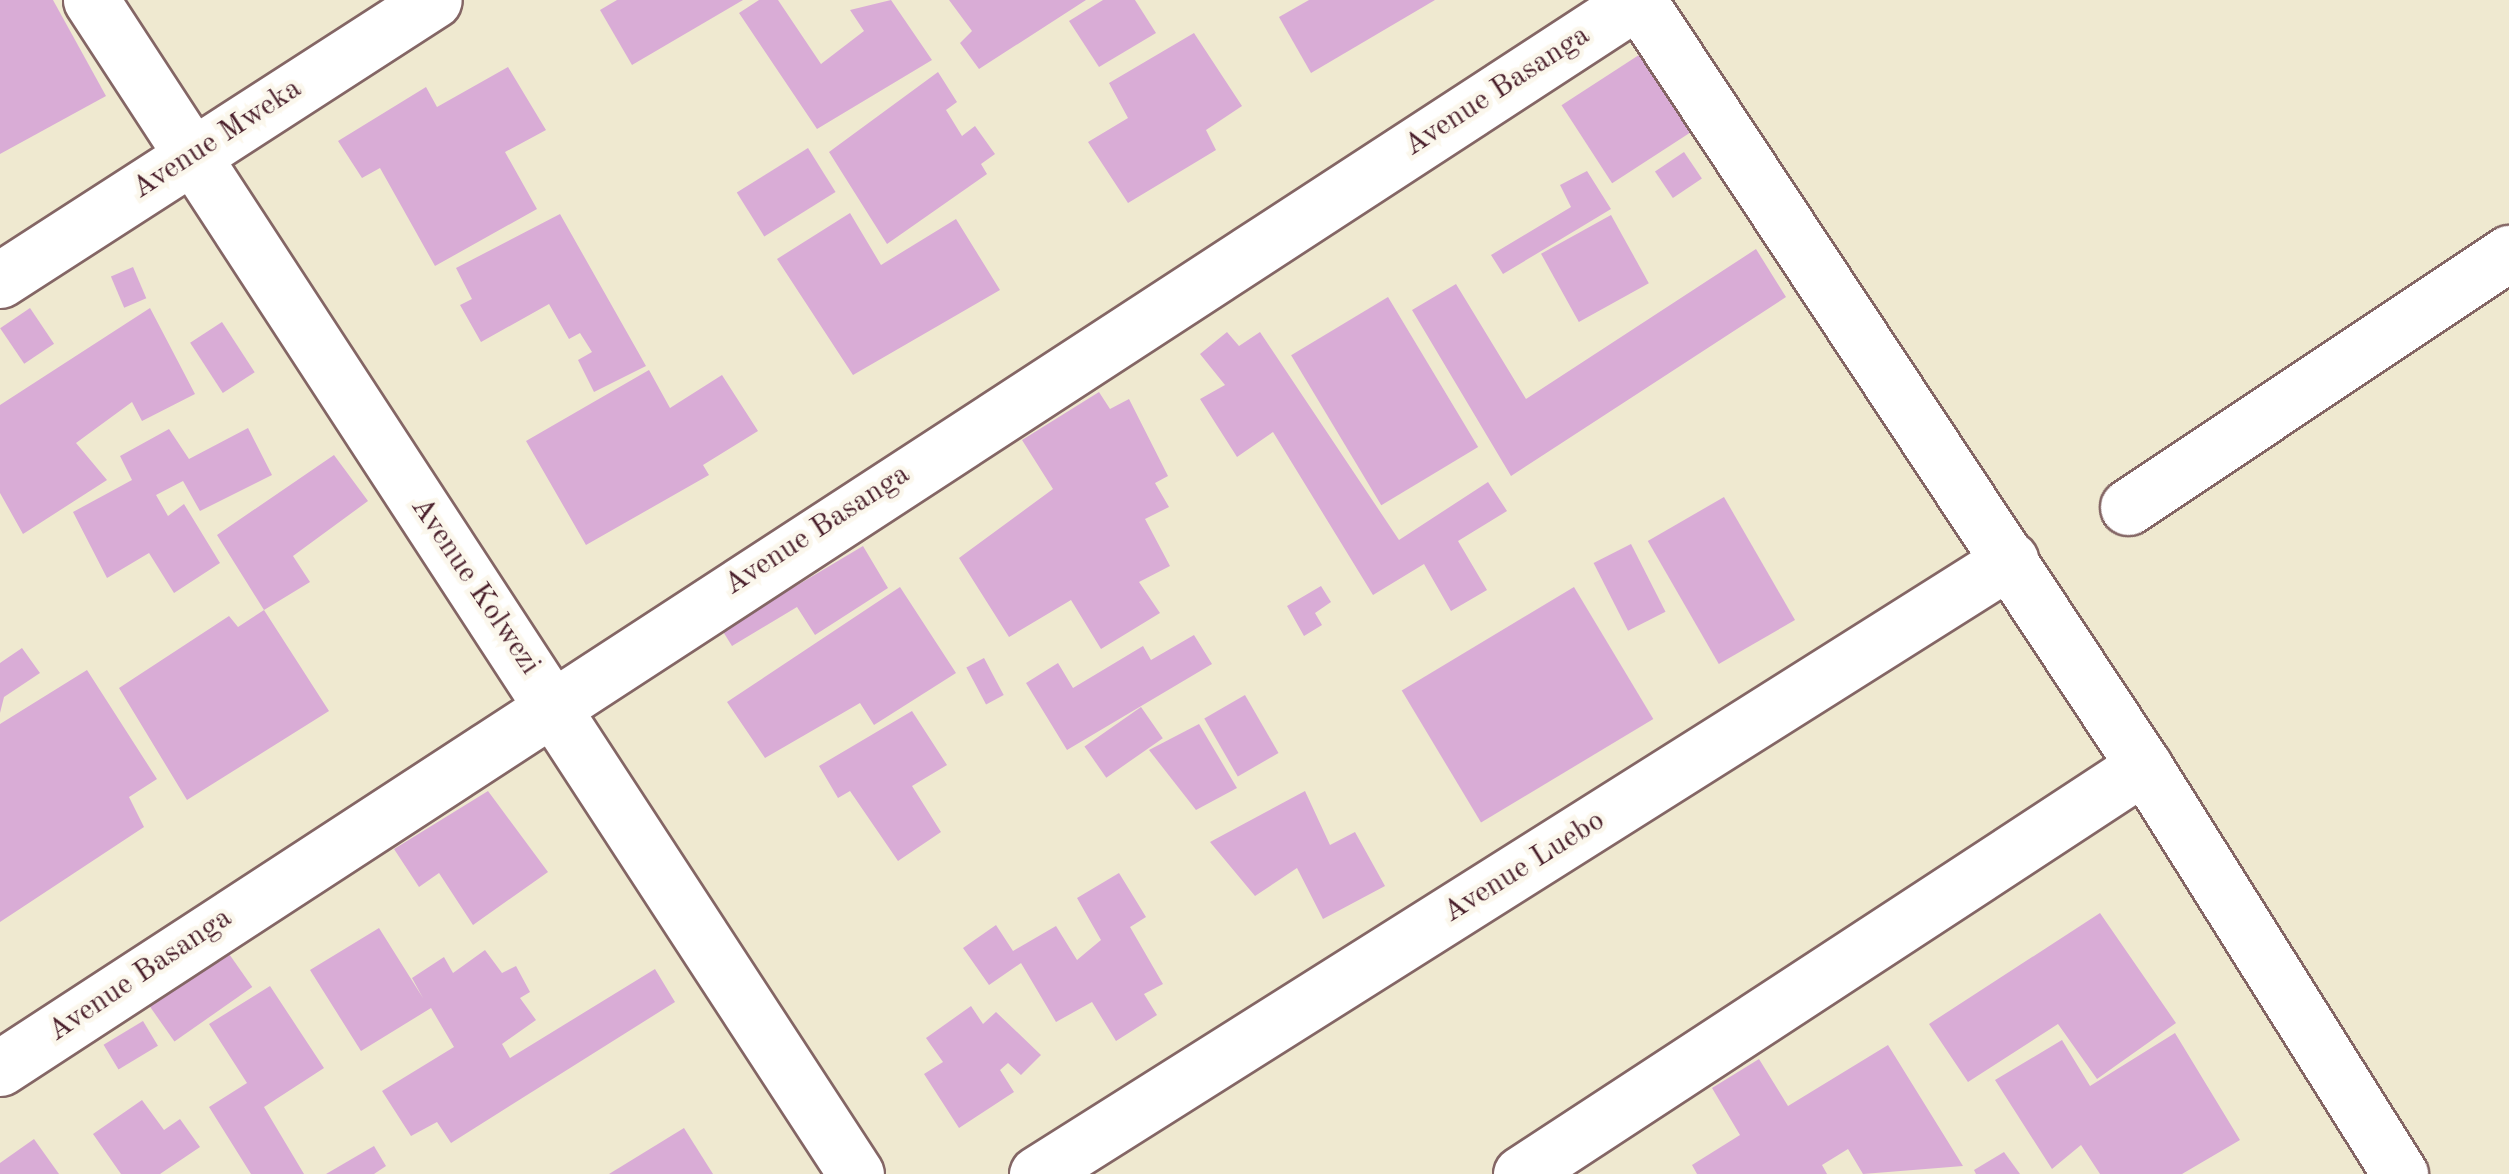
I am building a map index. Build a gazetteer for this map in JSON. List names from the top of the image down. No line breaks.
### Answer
{"streets":{"street":["Avenue Basanga","Avenue Mweka","Avenue Kolwezi","Avenue Luebo"]},"crossings":[["Avenue Basanga","Avenue Kolwezi"],["Avenue Mweka","Avenue Kolwezi"]]}
